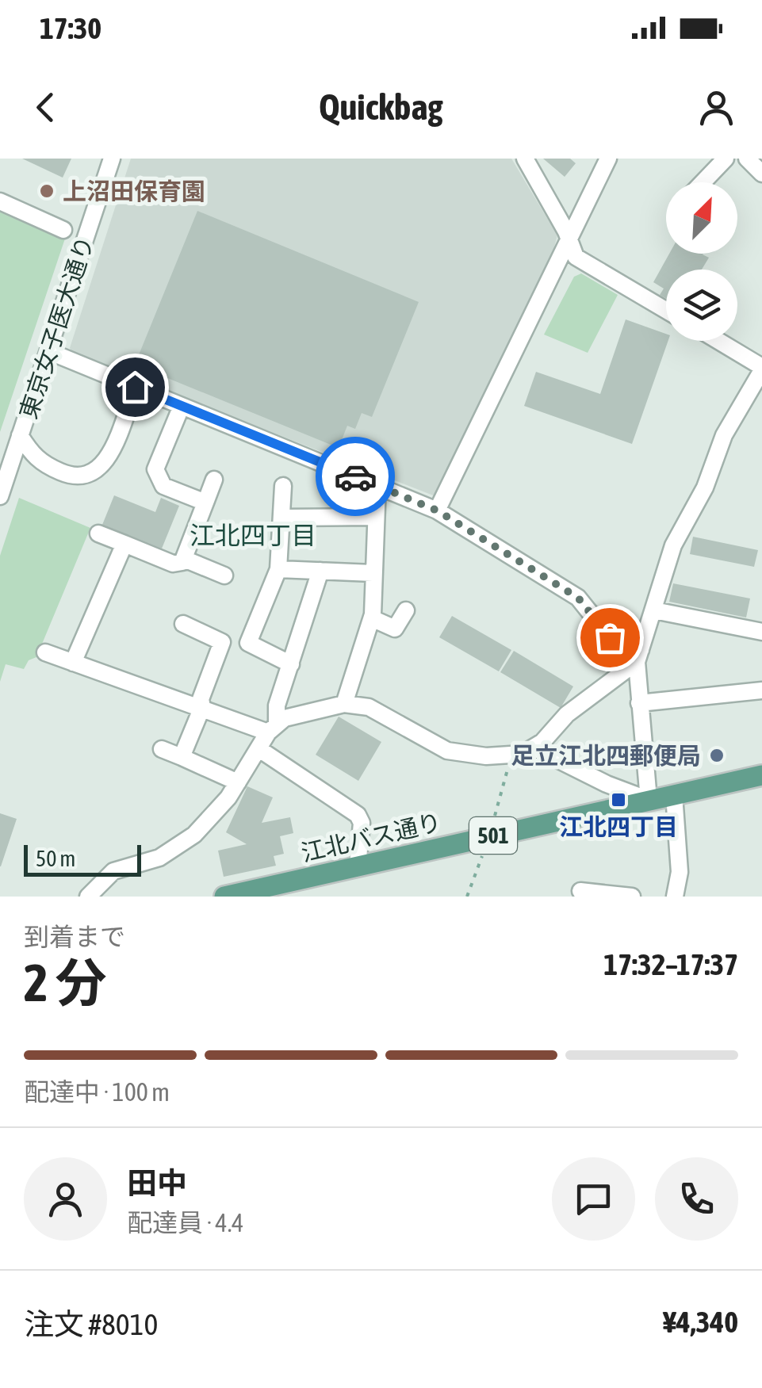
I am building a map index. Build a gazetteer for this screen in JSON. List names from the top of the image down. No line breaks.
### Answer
{"streets":{"main road":["501","江北バス通り"],"street":["東京女子医大通り"]},"districts":["江北四丁目"],"places":{"other":["上沼田保育園","足立江北四郵便局"],"transit":["江北四丁目"]},"scale_bar":"50 m","north":"top right","page":{"status":"17:30","header":"Quickbag","scale":"50 m","heading":["2 分","到着まで","17:32–17:37"],"panel":["田中","配達員 · 4.4","注文 #8010","¥4,340"],"bar":"配達中 · 100 m"}}
